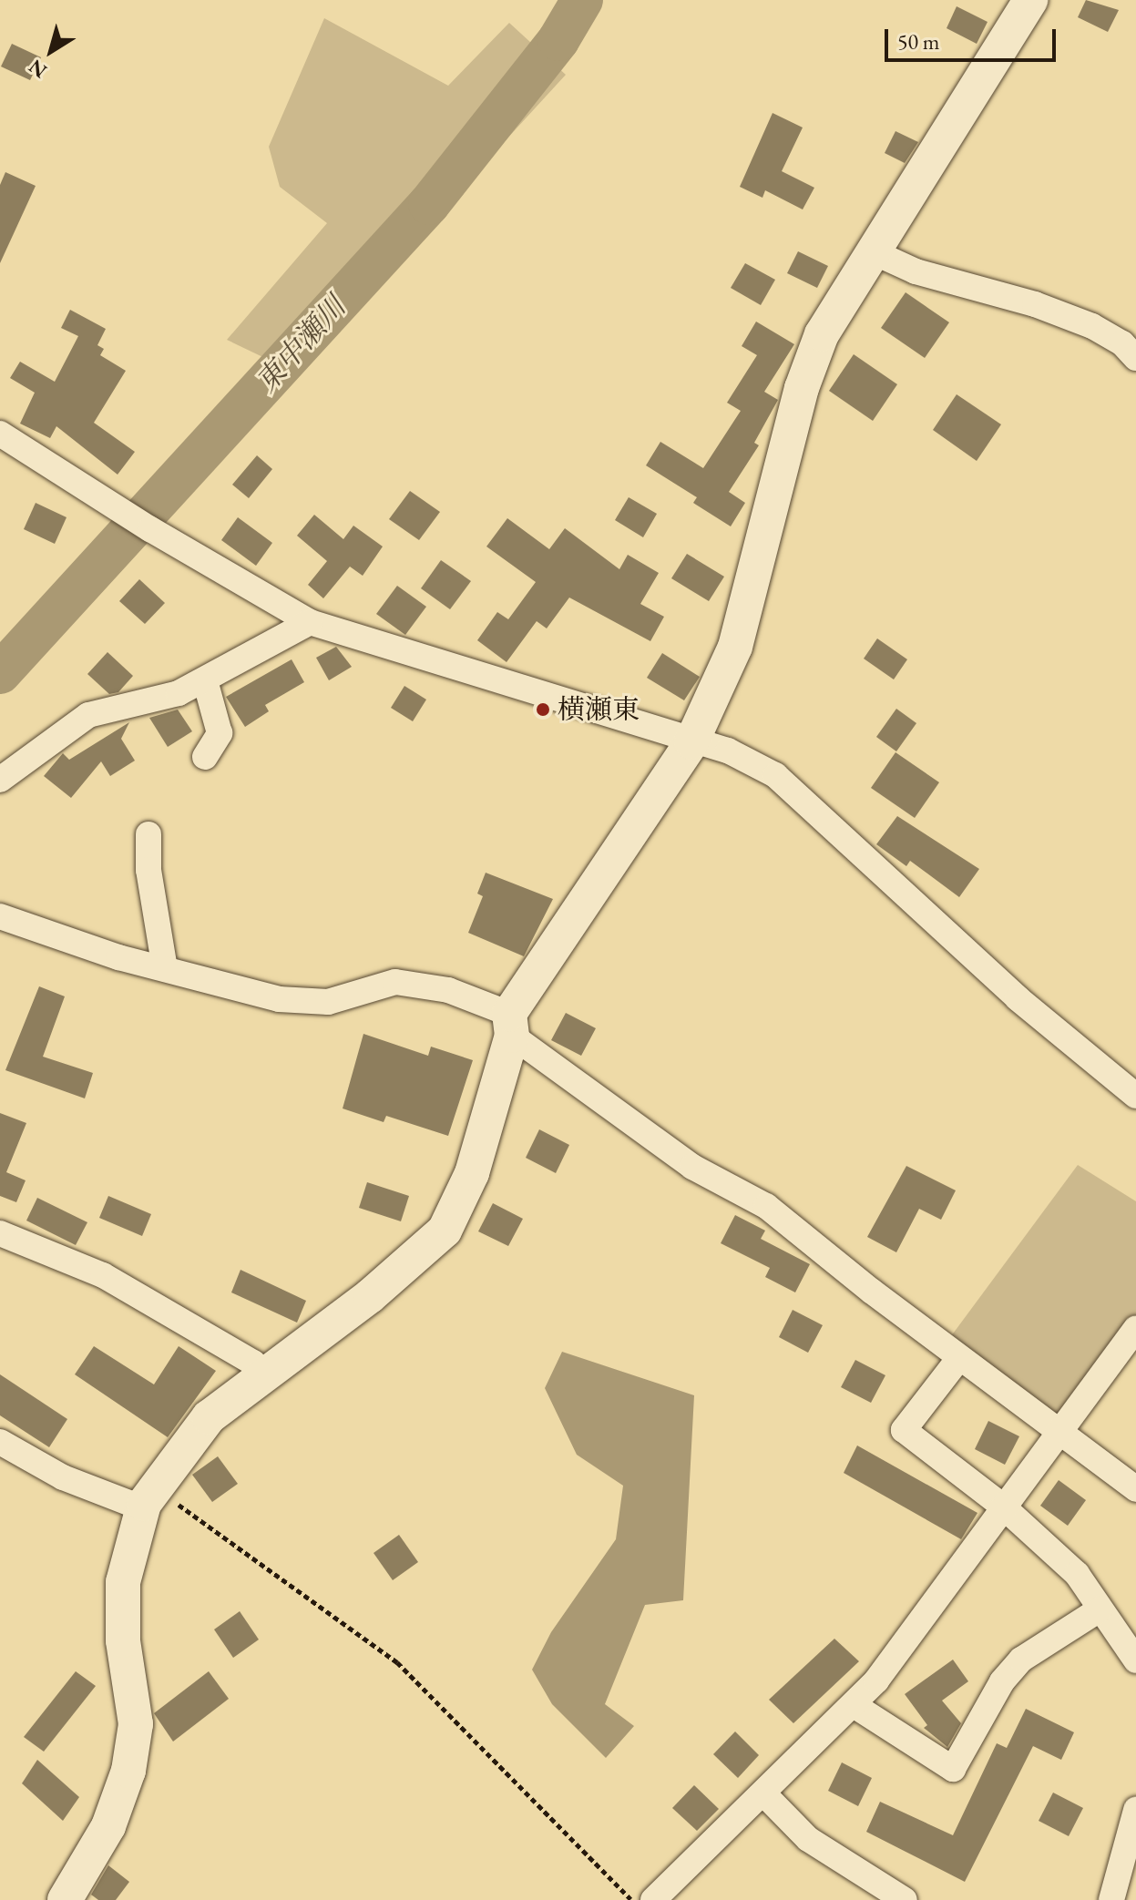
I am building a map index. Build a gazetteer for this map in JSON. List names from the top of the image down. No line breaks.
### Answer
{"water":["東中瀬川"],"places":["横瀬東"],"scale_bar":"50 m","north":"bottom left"}
